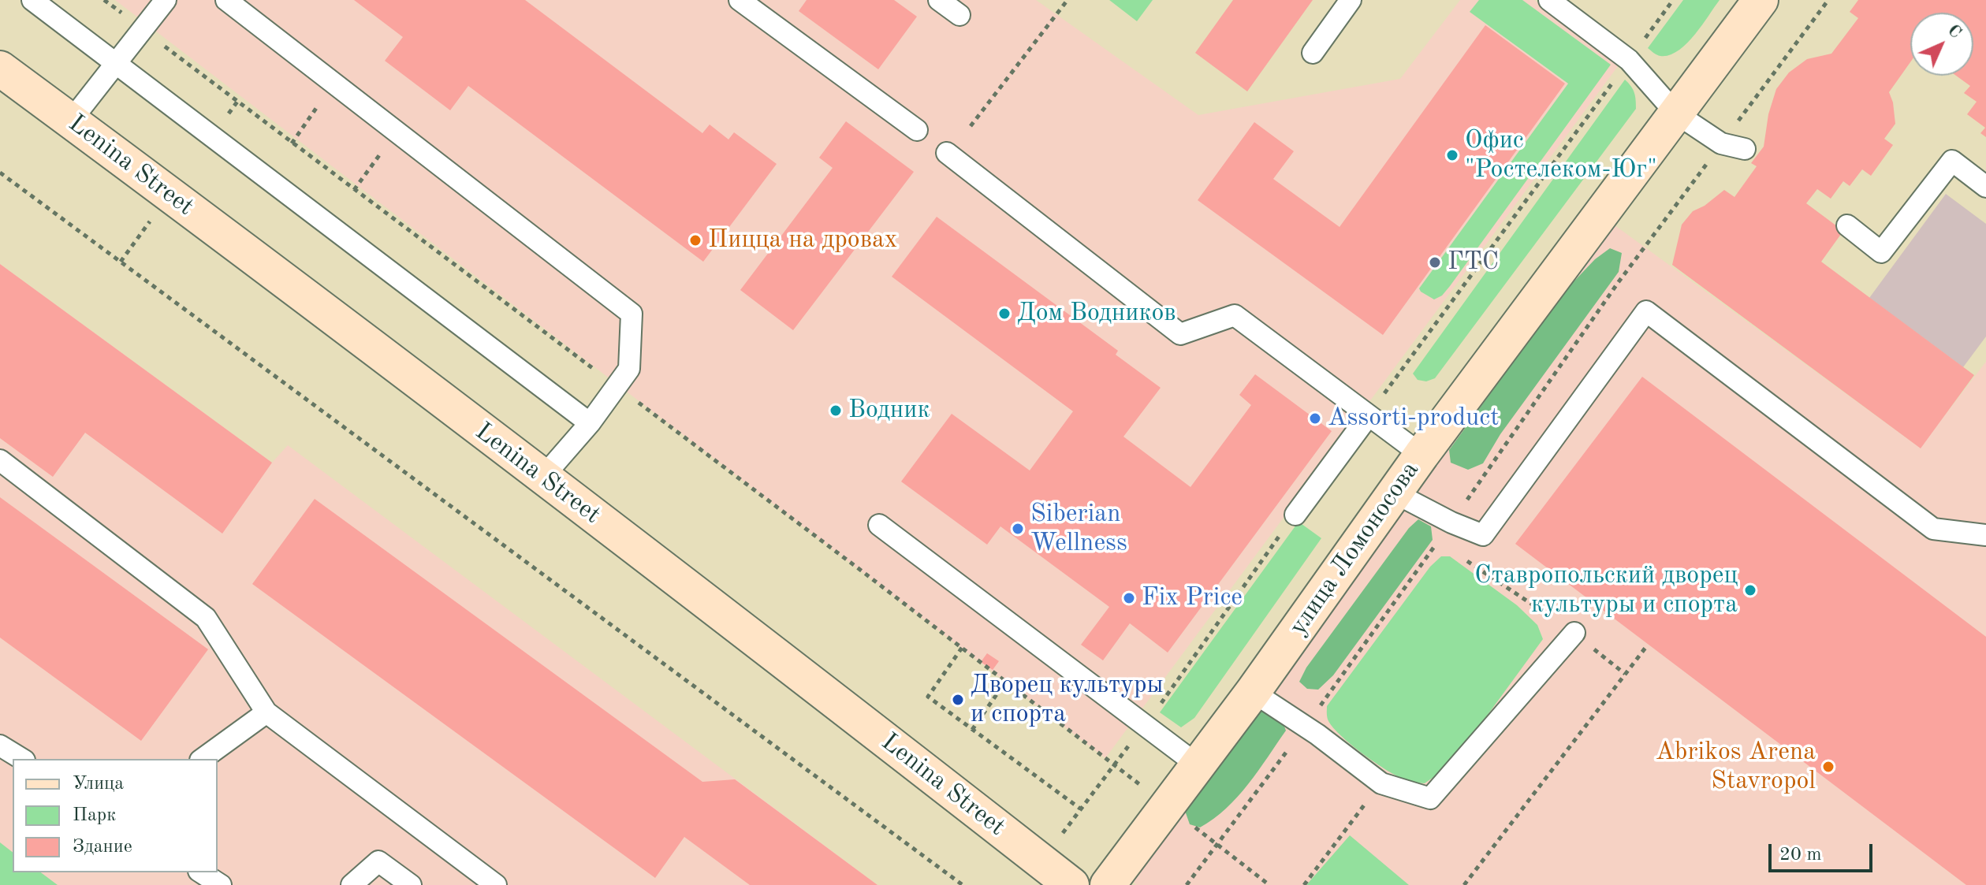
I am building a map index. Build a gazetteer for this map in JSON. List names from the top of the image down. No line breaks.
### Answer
{"streets":{"main road":["Lenina Street","улица Ломоносова"]},"places":["Офис \"Ростелеком-Юг\"","Пицца на дровах","ГТС","Дом Водников","Водник","Assorti-product","Siberian Wellness","Ставропольский дворец культуры и спорта","Fix Price","Дворец культуры и спорта","Abrikos Arena Stavropol"],"legend":["Улица","Парк","Здание"],"scale_bar":"20 m","north":"top right"}
